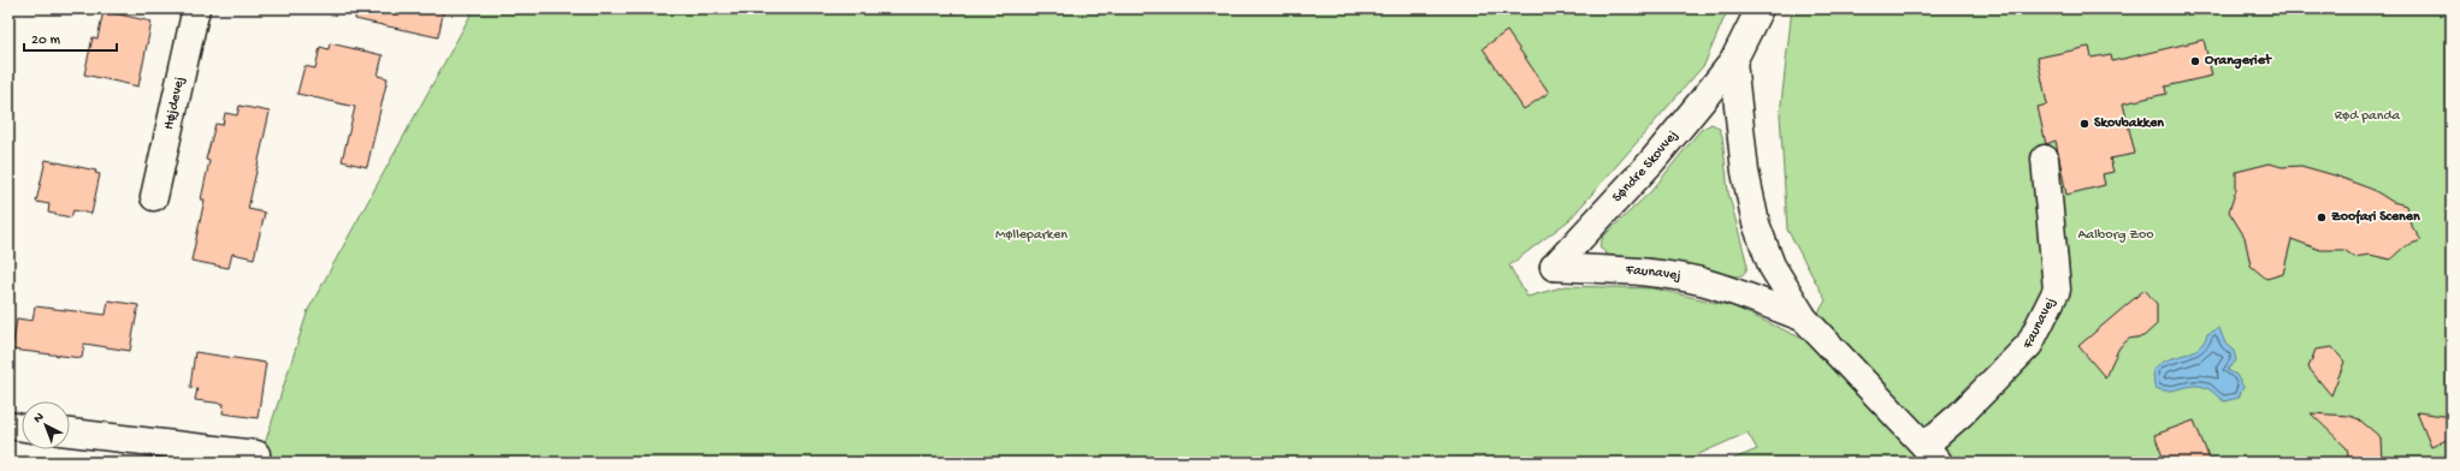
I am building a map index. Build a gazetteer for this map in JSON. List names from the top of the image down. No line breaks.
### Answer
{"streets":{"street":["Højdevej","Søndre Skovvej","Faunavej"]},"crossings":[["Søndre Skovvej","Faunavej"]],"parks":["Rød panda","Mølleparken","Aalborg Zoo"],"places":["Orangeriet","Skovbakken","Zoofari Scenen"],"scale_bar":"20 m","north":"top left"}
